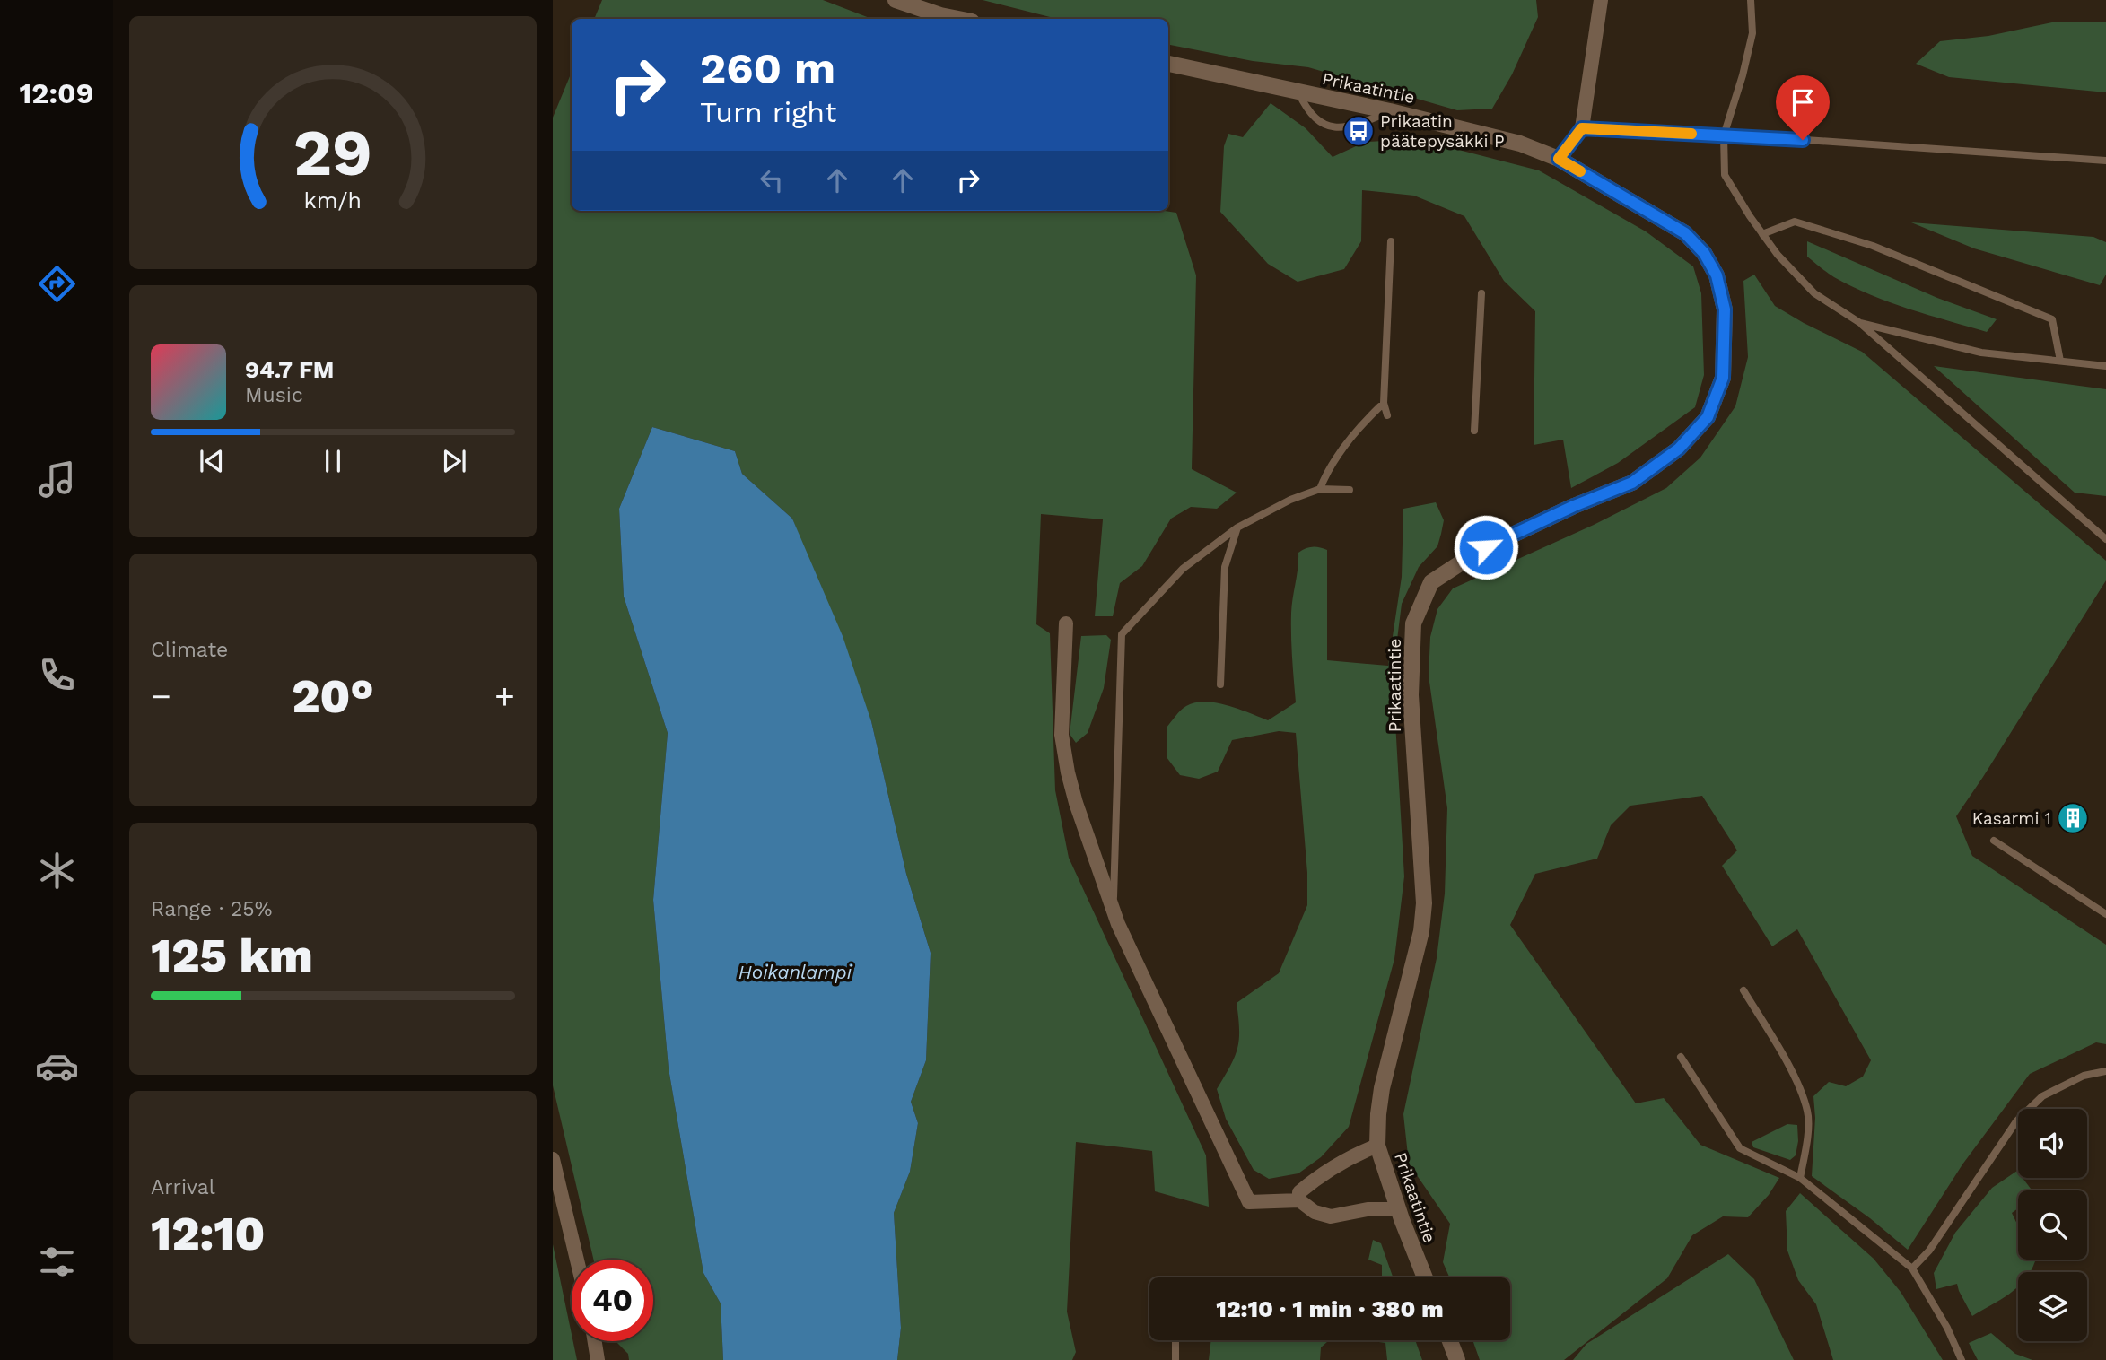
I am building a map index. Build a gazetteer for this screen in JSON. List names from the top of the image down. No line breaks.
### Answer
{"streets":{"street":["Prikaatintie"]},"water":["Hoikanlampi"],"places":{"bus stop":["Prikaatin päätepysäkki P"],"building":["Kasarmi 1"]},"page":{"tabs":"12:09","turn":["260 m","Turn right"],"song":["94.7 FM","Music"],"tile":["Climate",["Range · 25%","125 km"],["Arrival","12:10"]],"heat":["−","20°","+"],"limit":"40","trip":"12:10 · 1 min · 380 m","gauge":["29","km/h"]}}
